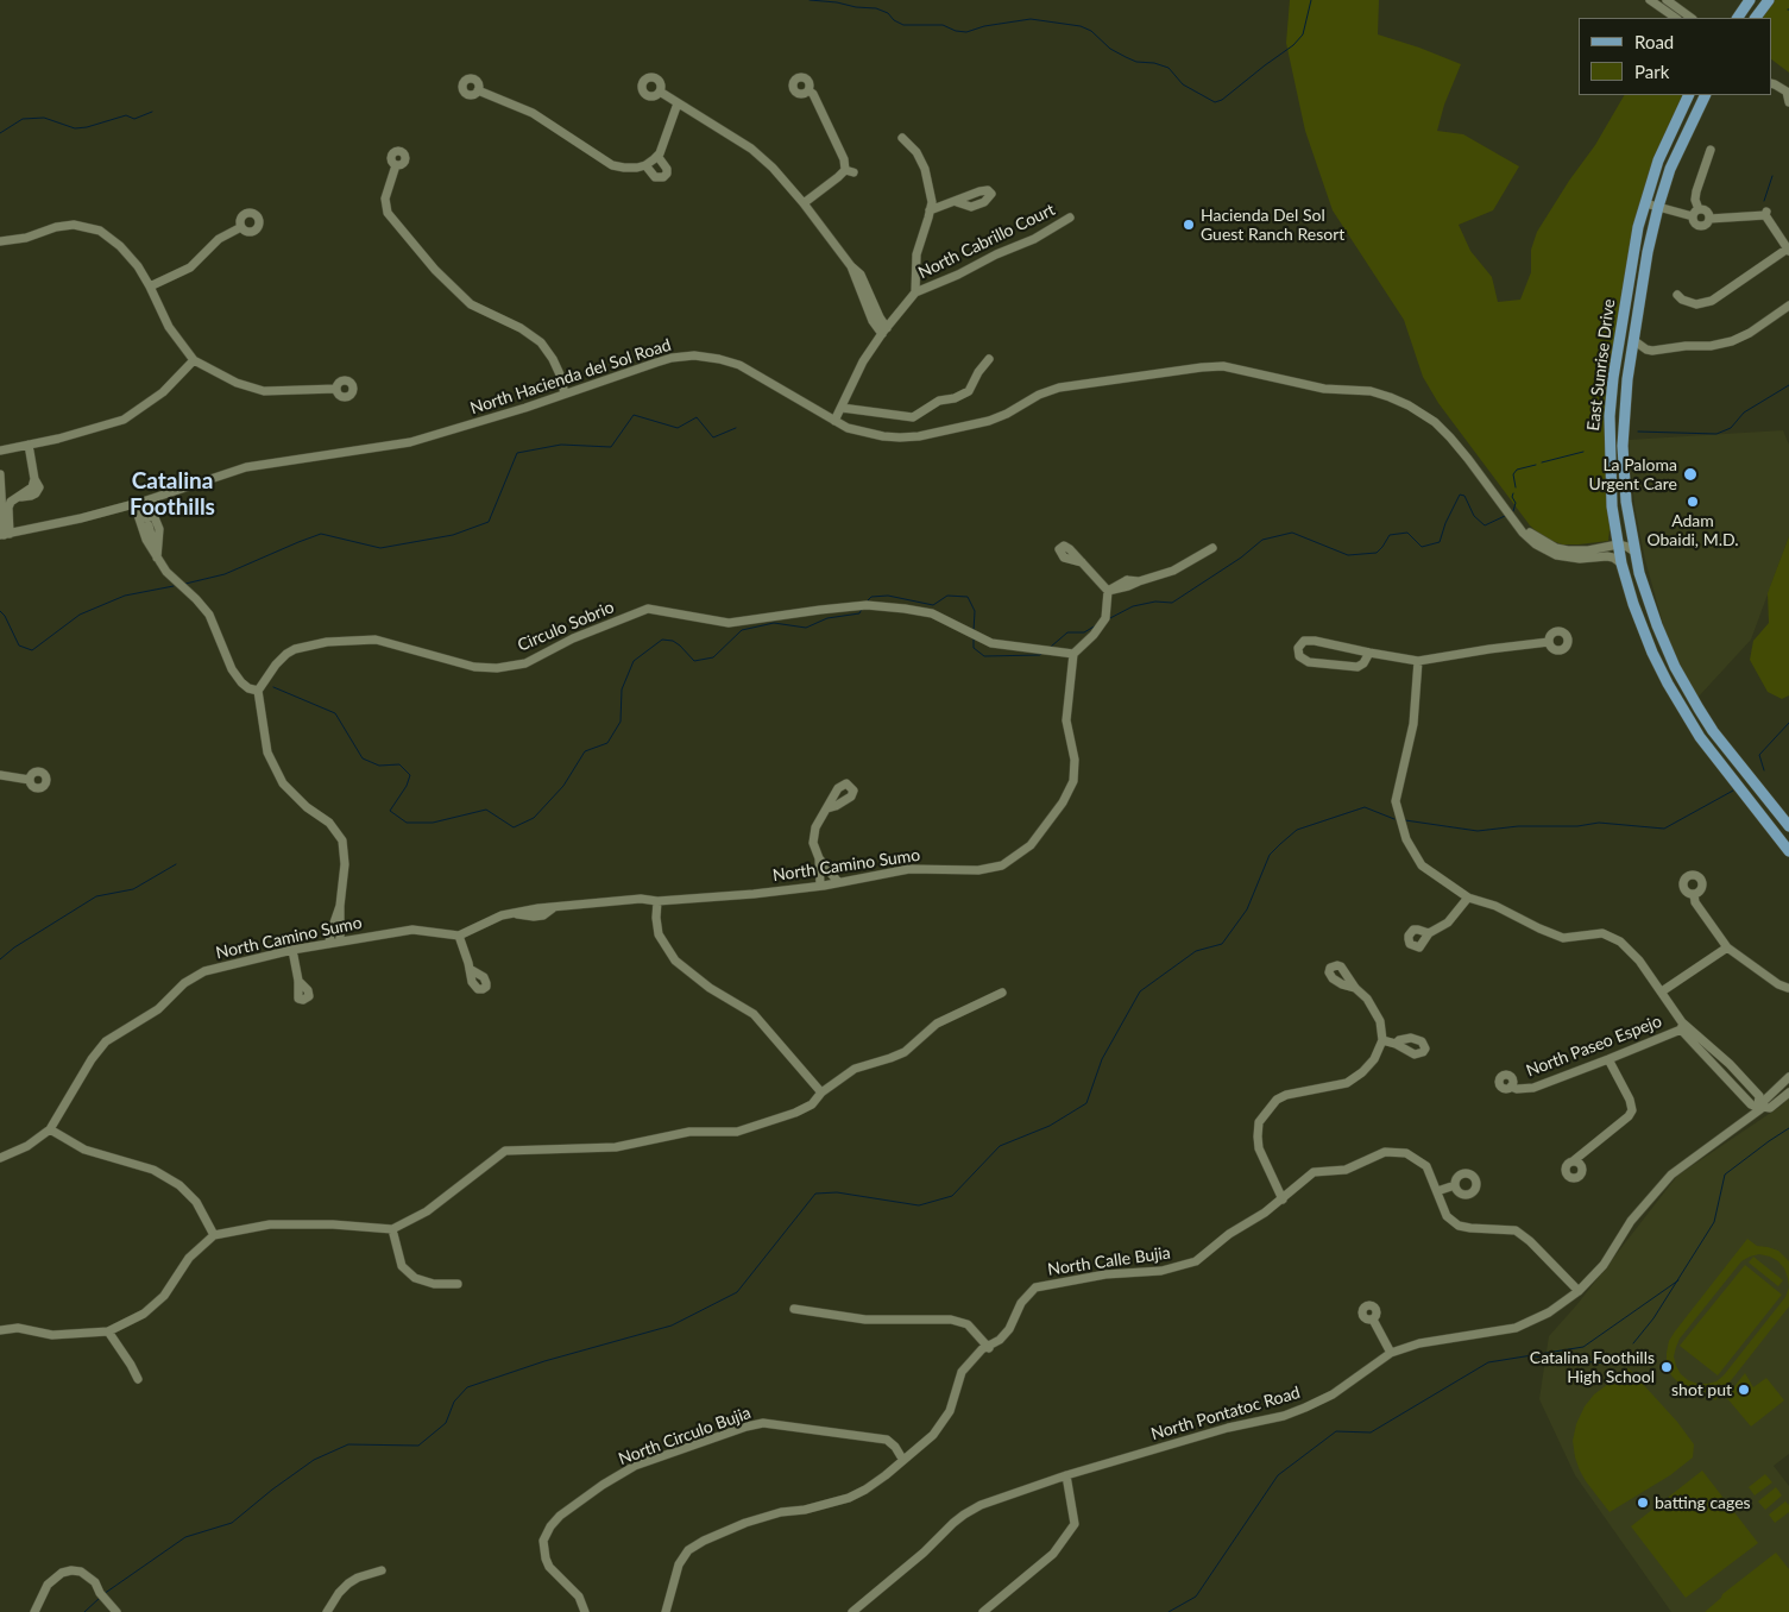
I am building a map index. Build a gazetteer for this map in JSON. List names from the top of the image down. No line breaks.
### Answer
{"streets":{"main road":["East Sunrise Drive"],"street":["North Cabrillo Court","North Hacienda del Sol Road","Circulo Sobrio","North Camino Sumo","North Paseo Espejo","North Calle Bujia","North Pontatoc Road","North Circulo Bujia"]},"crossings":[["East Sunrise Drive","North Hacienda del Sol Road"],["Circulo Sobrio","North Camino Sumo"],["North Calle Bujia","North Pontatoc Road"],["North Calle Bujia","North Circulo Bujia"]],"districts":["Catalina Foothills"],"places":["Hacienda Del Sol Guest Ranch Resort","La Paloma Urgent Care","Adam Obaidi, M.D.","Catalina Foothills High School","shot put","batting cages"],"legend":["Road","Park"]}
